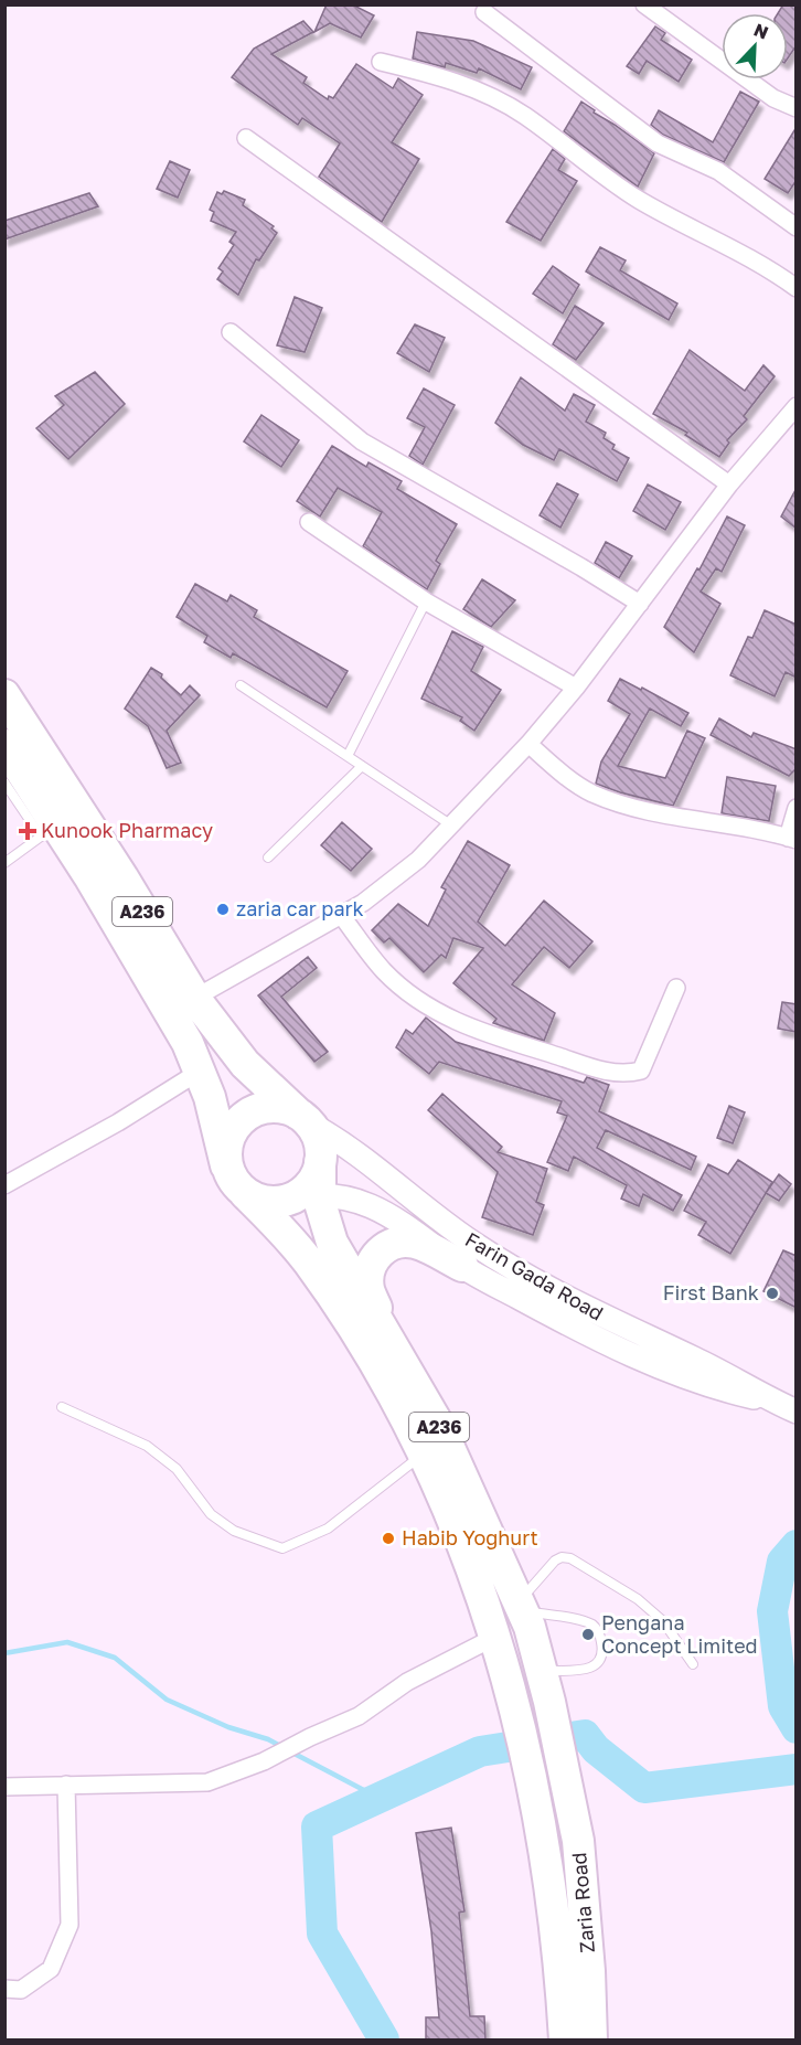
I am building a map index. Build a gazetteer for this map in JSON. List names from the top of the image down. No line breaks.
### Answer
{"streets":{"highway":["A236","Zaria Road"],"main road":["Farin Gada Road"]},"crossings":[["A236","Farin Gada Road"],["A236","Zaria Road"]],"places":{"health":["Kunook Pharmacy"],"other":["zaria car park","First Bank","Habib Yoghurt","Pengana Concept Limited"]},"north":"top right"}
